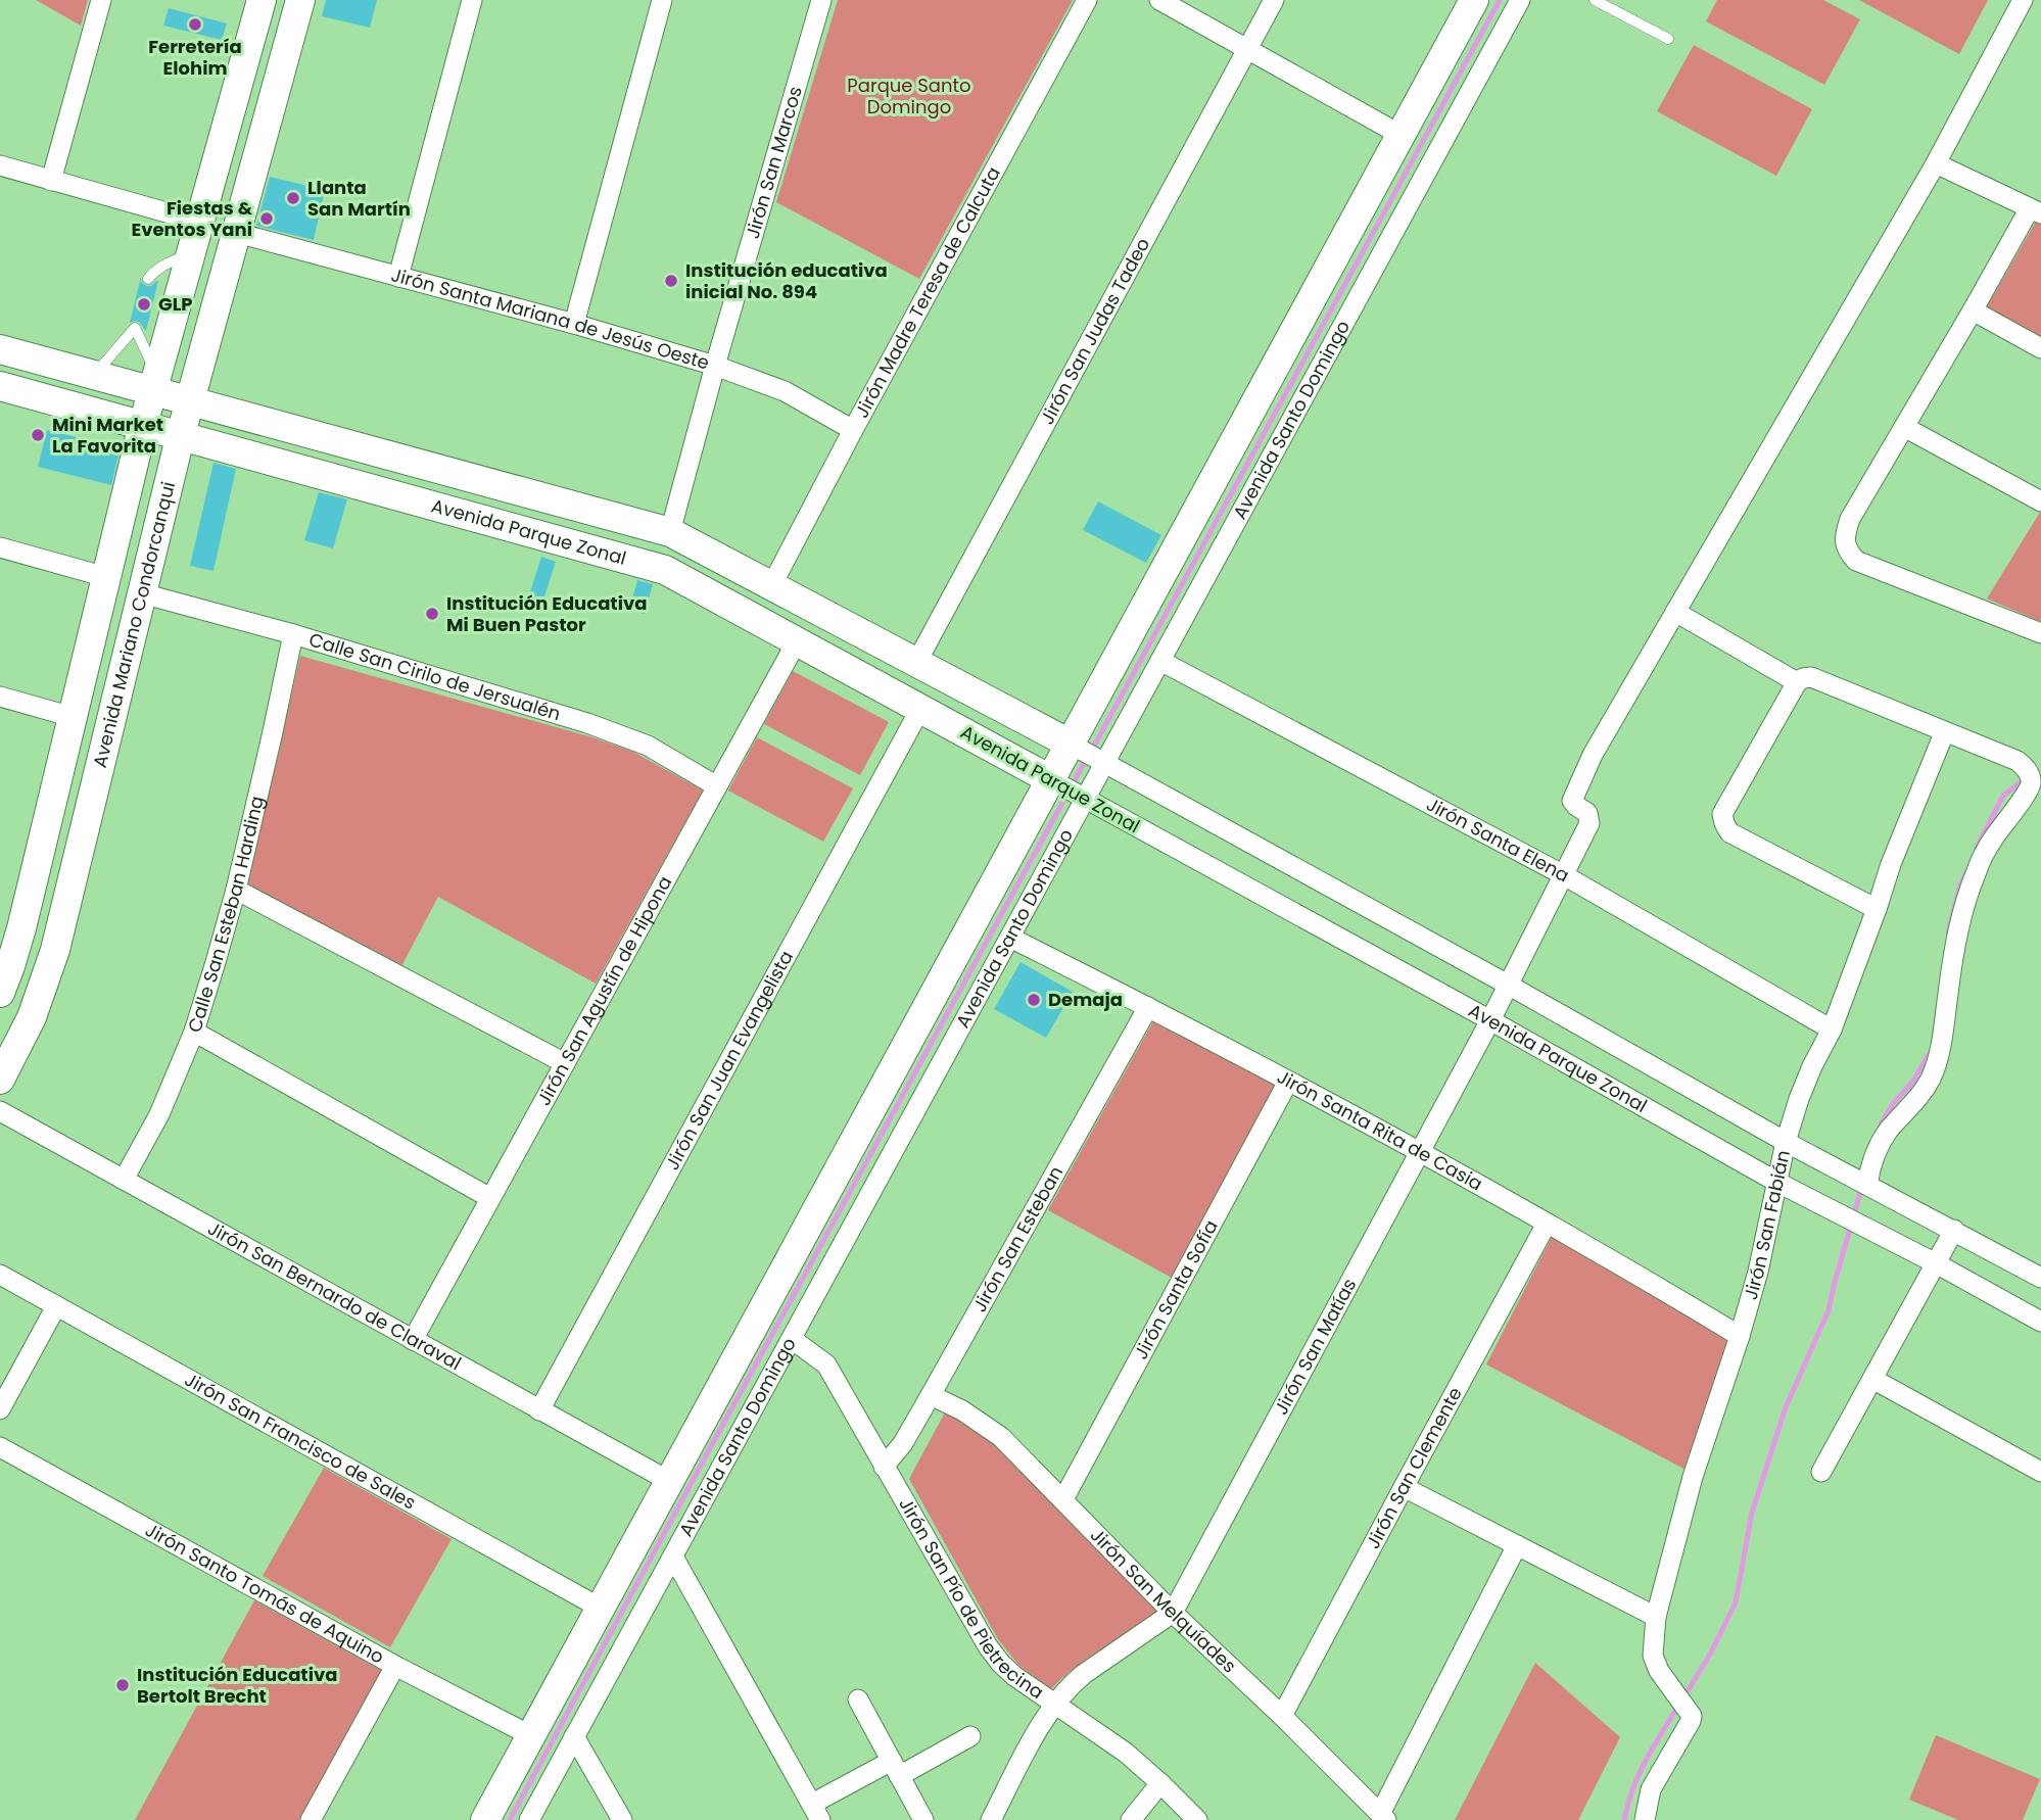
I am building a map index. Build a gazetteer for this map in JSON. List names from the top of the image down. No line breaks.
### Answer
{"streets":{"main road":["Avenida Parque Zonal","Avenida Mariano Condorcanqui"],"street":["Jirón San Marcos","Jirón Madre Teresa de Calcuta","Jirón Santa Mariana de Jesús Oeste","Jirón San Judas Tadeo","Avenida Santo Domingo","Calle San Cirilo de Jersualén","Jirón Santa Elena","Calle San Esteban Harding","Jirón San Agustín de Hipona","Jirón San Juan Evangelista","Jirón Santa Rita de Casia","Jirón San Fabián","Jirón San Esteban","Jirón Santa Sofía","Jirón San Bernardo de Claraval","Jirón San Matías","Jirón San Francisco de Sales","Jirón San Clemente","Jirón Santo Tomás de Aquino","Jirón San Pío de Pietrecina","Jirón San Melquíades"]},"crossings":[["Jirón San Marcos","Jirón Santa Mariana de Jesús Oeste"],["Jirón San Marcos","Avenida Parque Zonal"],["Jirón Madre Teresa de Calcuta","Jirón Santa Mariana de Jesús Oeste"],["Jirón Madre Teresa de Calcuta","Avenida Parque Zonal"],["Jirón Santa Mariana de Jesús Oeste","Avenida Mariano Condorcanqui"],["Jirón San Judas Tadeo","Avenida Parque Zonal"],["Avenida Santo Domingo","Avenida Parque Zonal"],["Avenida Santo Domingo","Jirón Santa Elena"],["Avenida Santo Domingo","Jirón Santa Rita de Casia"],["Avenida Santo Domingo","Jirón San Pío de Pietrecina"],["Avenida Parque Zonal","Avenida Mariano Condorcanqui"],["Avenida Parque Zonal","Jirón San Agustín de Hipona"],["Avenida Parque Zonal","Jirón San Juan Evangelista"],["Avenida Parque Zonal","Jirón San Fabián"],["Avenida Parque Zonal","Jirón San Matías"],["Avenida Mariano Condorcanqui","Calle San Cirilo de Jersualén"],["Calle San Cirilo de Jersualén","Calle San Esteban Harding"],["Calle San Cirilo de Jersualén","Jirón San Agustín de Hipona"],["Jirón Santa Elena","Jirón San Fabián"],["Jirón Santa Elena","Jirón San Matías"],["Calle San Esteban Harding","Jirón San Bernardo de Claraval"],["Jirón San Agustín de Hipona","Jirón San Bernardo de Claraval"],["Jirón San Juan Evangelista","Jirón San Bernardo de Claraval"],["Jirón Santa Rita de Casia","Jirón San Fabián"],["Jirón Santa Rita de Casia","Jirón San Esteban"],["Jirón Santa Rita de Casia","Jirón Santa Sofía"],["Jirón Santa Rita de Casia","Jirón San Matías"],["Jirón Santa Rita de Casia","Jirón San Clemente"],["Jirón San Esteban","Jirón San Pío de Pietrecina"],["Jirón San Esteban","Jirón San Melquíades"],["Jirón Santa Sofía","Jirón San Melquíades"],["Jirón San Matías","Jirón San Pío de Pietrecina"],["Jirón San Matías","Jirón San Melquíades"],["Jirón San Clemente","Jirón San Melquíades"]],"parks":["Parque Santo Domingo"],"places":["Ferretería Elohim","Llanta San Martín","Fiestas & Eventos Yani","Institución educativa inicial No. 894","GLP","Mini Market La Favorita","Institución Educativa Mi Buen Pastor","Demaja","Institución Educativa Bertolt Brecht"]}
